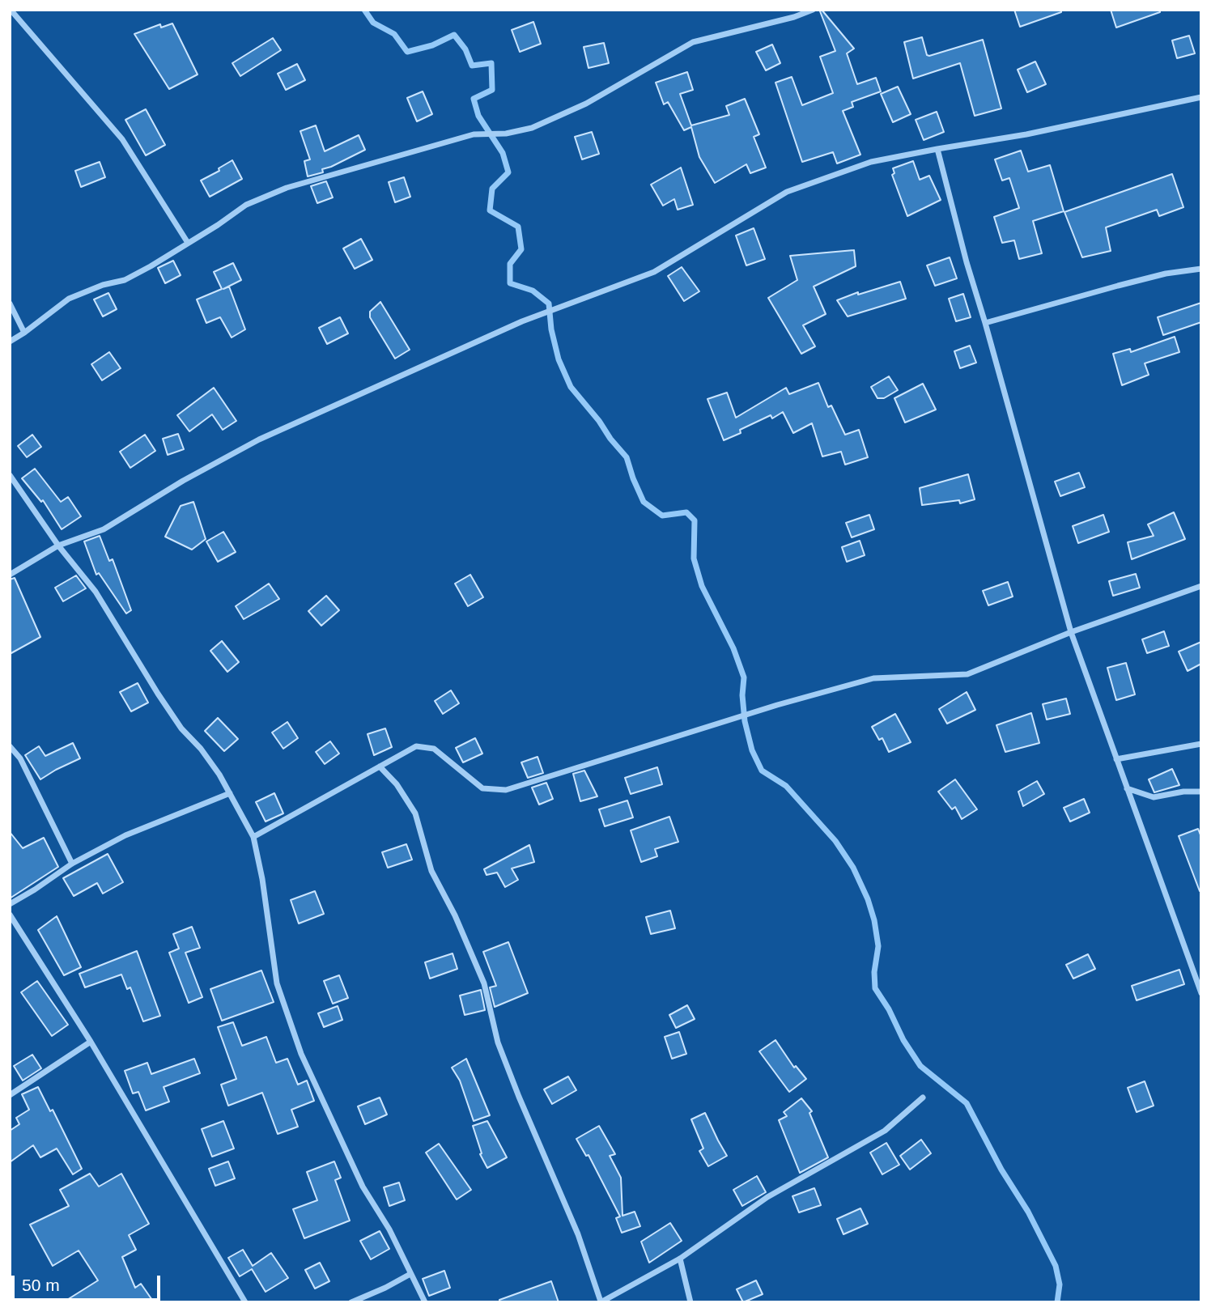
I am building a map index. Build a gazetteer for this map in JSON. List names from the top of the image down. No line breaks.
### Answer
{"scale_bar":"50 m"}
